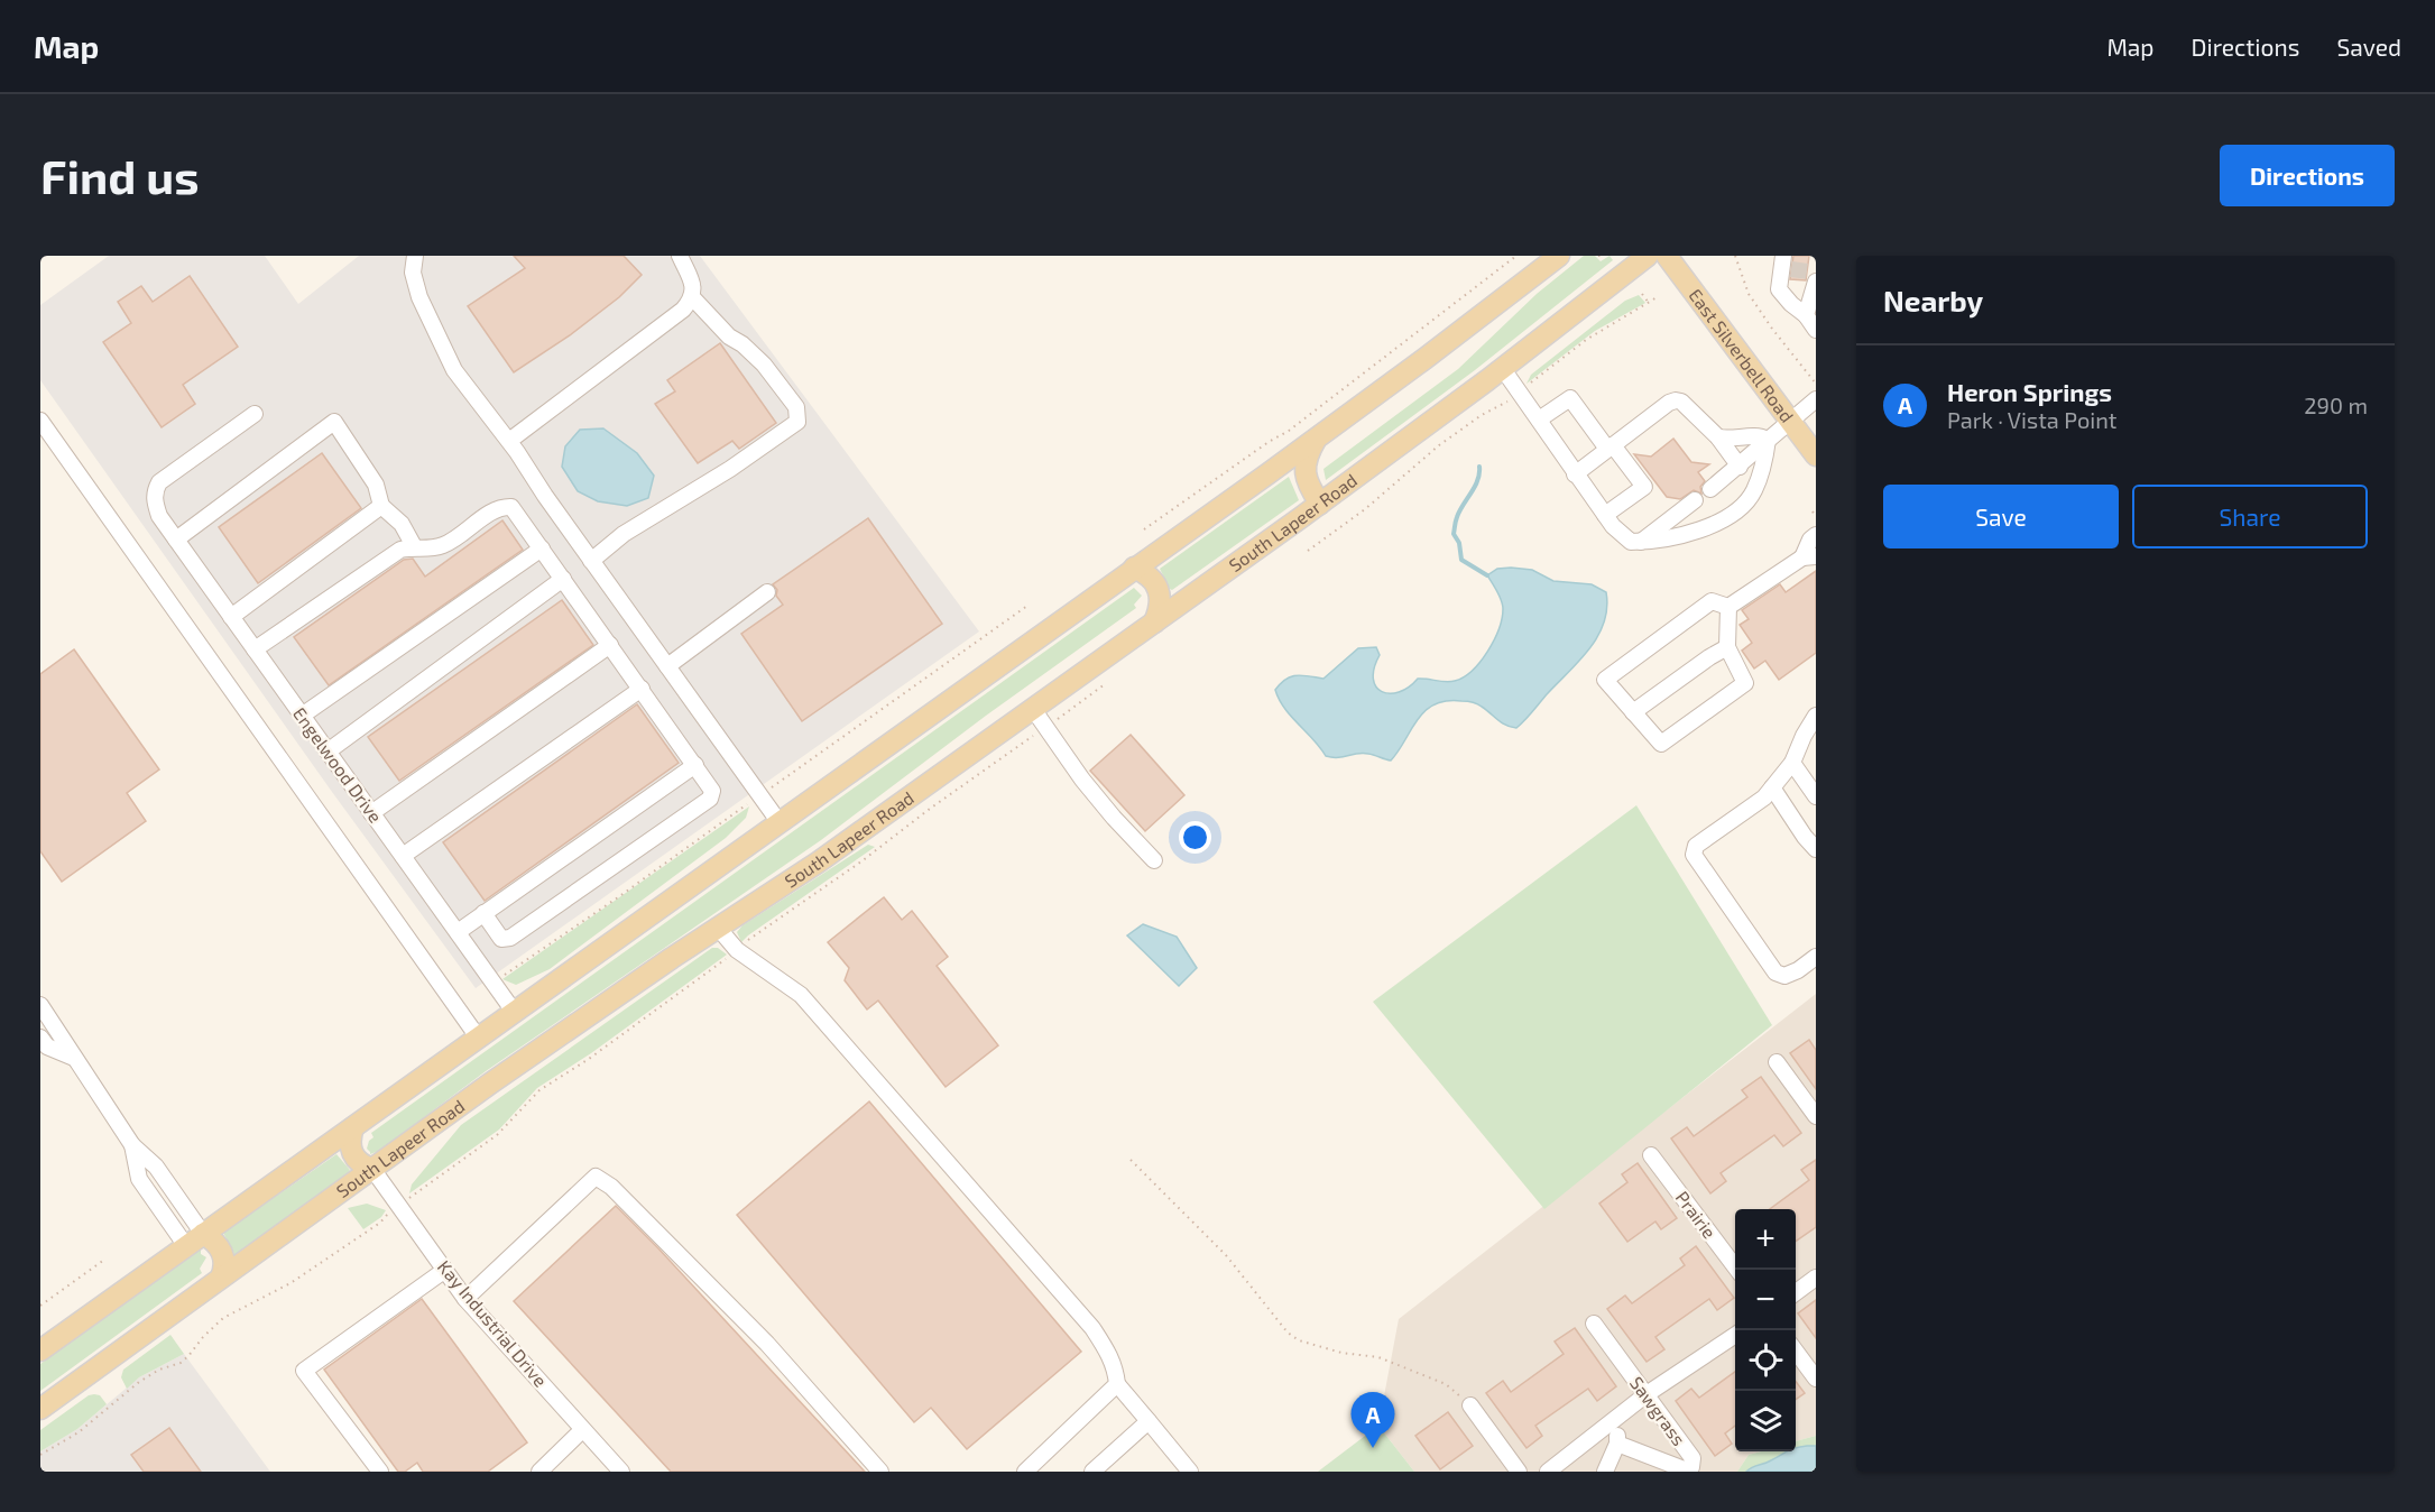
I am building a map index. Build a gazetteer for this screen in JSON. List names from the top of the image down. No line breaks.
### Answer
{"streets":{"main road":["East Silverbell Road","South Lapeer Road"],"street":["Engelwood Drive","Prairie","Kay Industrial Drive","Sawgrass"]},"crossings":[["South Lapeer Road","Kay Industrial Drive"]],"page":{"header":"Map","nav":["Map","Directions","Saved"],"buttons":["Directions",["Save","Share"]],"title":"Find us","heading":"Nearby","list":[{"mark":"A","name":"Heron Springs","note":"Park · Vista Point","value":"290 m"}],"map_buttons":["+","−"],"pins":"A"}}
